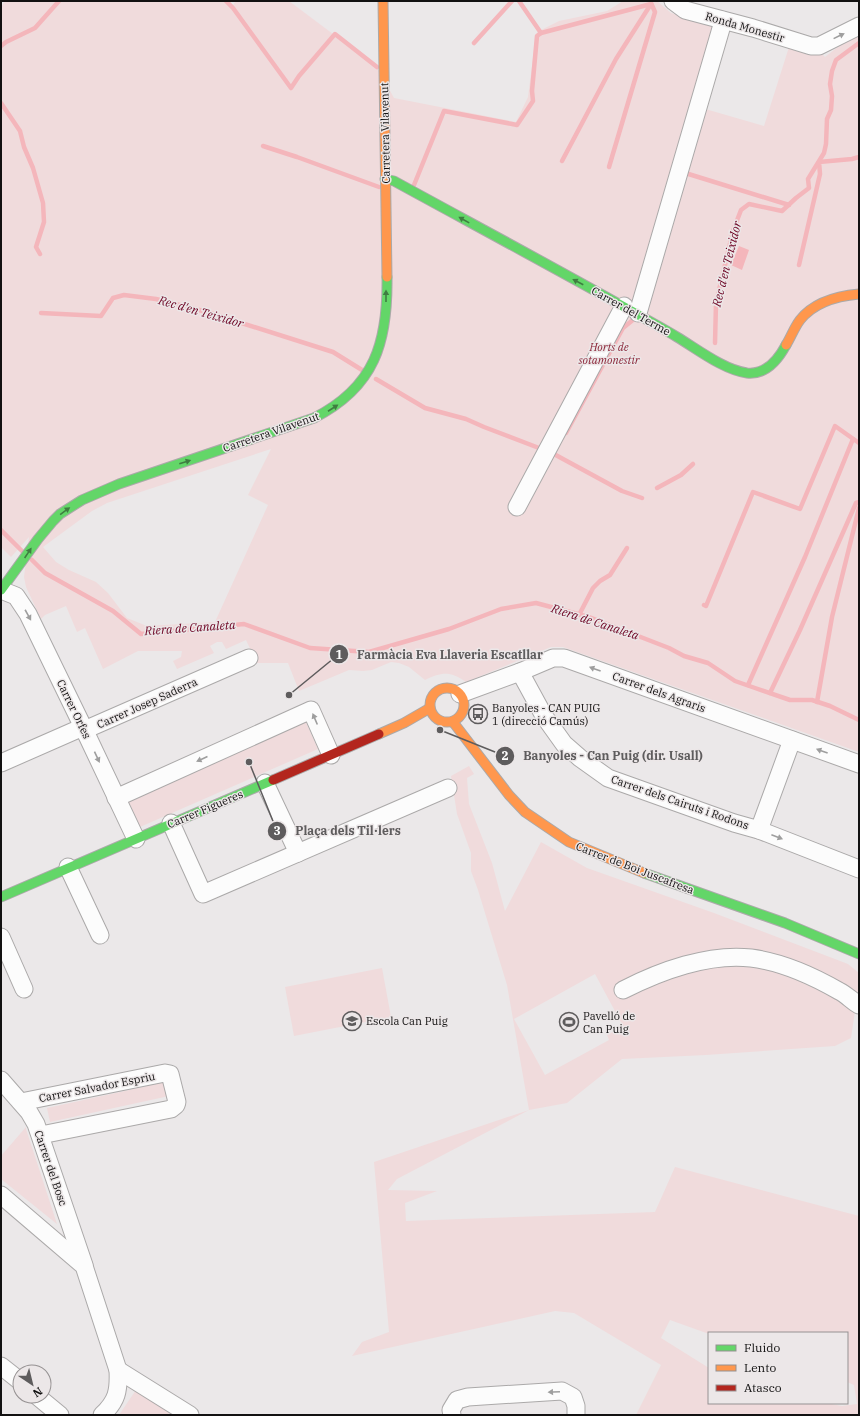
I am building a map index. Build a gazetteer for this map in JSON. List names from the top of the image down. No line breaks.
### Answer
{"streets":{"street":["Ronda Monestir","Carretera Vilavenut","Carrer del Terme","Carrer dels Agraris","Carrer Josep Saderra","Carrer Orfes","Carrer dels Cairuts i Rodons","Carrer Figueres","Carrer de Boi Juscafresa","Carrer Salvador Espriu","Carrer del Bosc"]},"crossings":[["Carretera Vilavenut","Carrer del Terme"],["Carretera Vilavenut","Carrer Orfes"],["Carrer dels Agraris","Carrer dels Cairuts i Rodons"],["Carrer dels Agraris","Carrer Figueres"],["Carrer dels Agraris","Carrer de Boi Juscafresa"],["Carrer Josep Saderra","Carrer Orfes"],["Carrer Orfes","Carrer Figueres"],["Carrer Figueres","Carrer de Boi Juscafresa"],["Carrer Salvador Espriu","Carrer del Bosc"]],"one_way":["Ronda Monestir","Carretera Vilavenut","Carrer del Terme","Carrer dels Agraris","Carrer Orfes"],"water":["Rec d'en Teixidor","Riera de Canaleta"],"parks":["Horts de sotamonestir"],"places":{"other":["Farmàcia Eva Llaveria Escatllar","Banyoles - Can Puig (dir. Usall)","Plaça dels Til·lers"],"bus stop":["Banyoles - CAN PUIG 1 (direcció Camús)"],"school or university":["Escola Can Puig"],"sports":["Pavelló de Can Puig"]},"legend":["Fluido","Lento","Atasco"],"north":"bottom right"}
